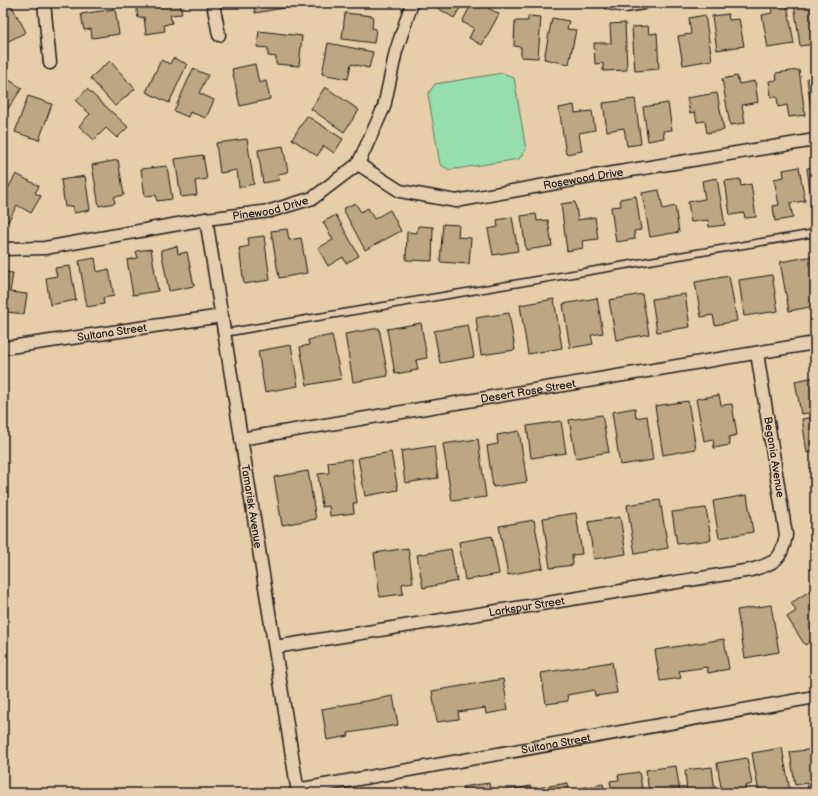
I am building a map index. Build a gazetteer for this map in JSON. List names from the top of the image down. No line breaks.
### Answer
{"streets":{"street":["Rosewood Drive","Pinewood Drive","Sultana Street","Desert Rose Street","Begonia Avenue","Tamarisk Avenue","Larkspur Street"]},"crossings":[["Rosewood Drive","Pinewood Drive"],["Pinewood Drive","Tamarisk Avenue"],["Sultana Street","Tamarisk Avenue"],["Desert Rose Street","Begonia Avenue"],["Desert Rose Street","Tamarisk Avenue"],["Begonia Avenue","Larkspur Street"],["Tamarisk Avenue","Larkspur Street"]]}
